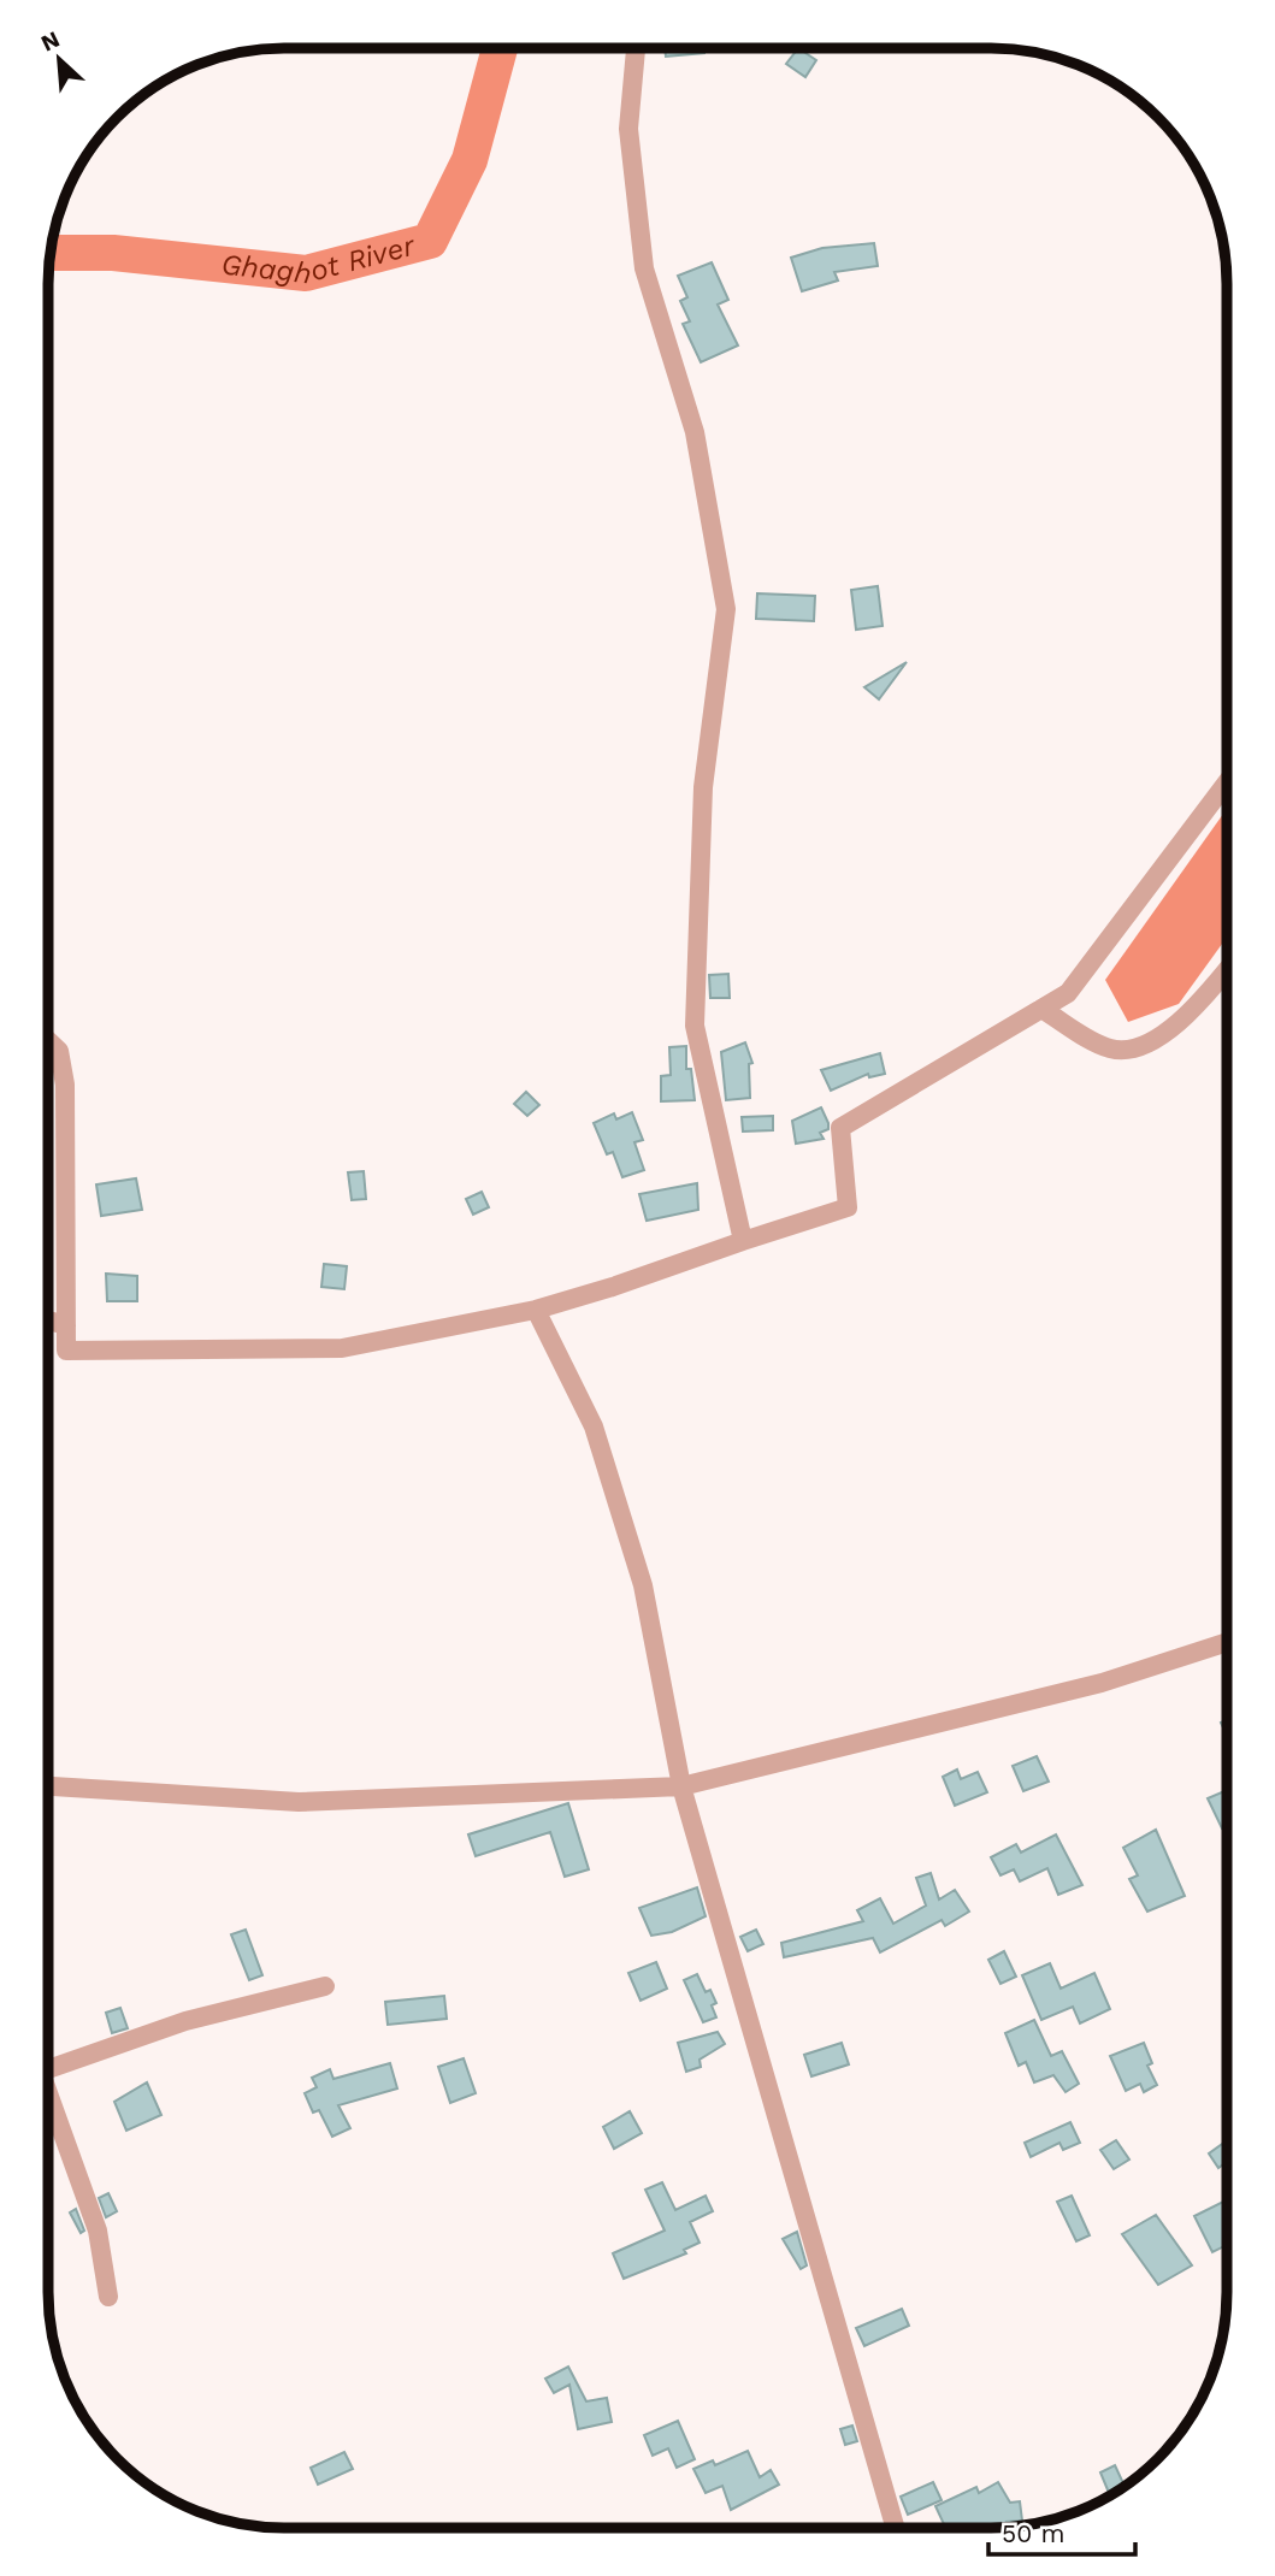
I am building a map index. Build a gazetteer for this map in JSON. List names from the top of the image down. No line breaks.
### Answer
{"water":["Ghaghot River"],"scale_bar":"50 m","north":"top left"}
